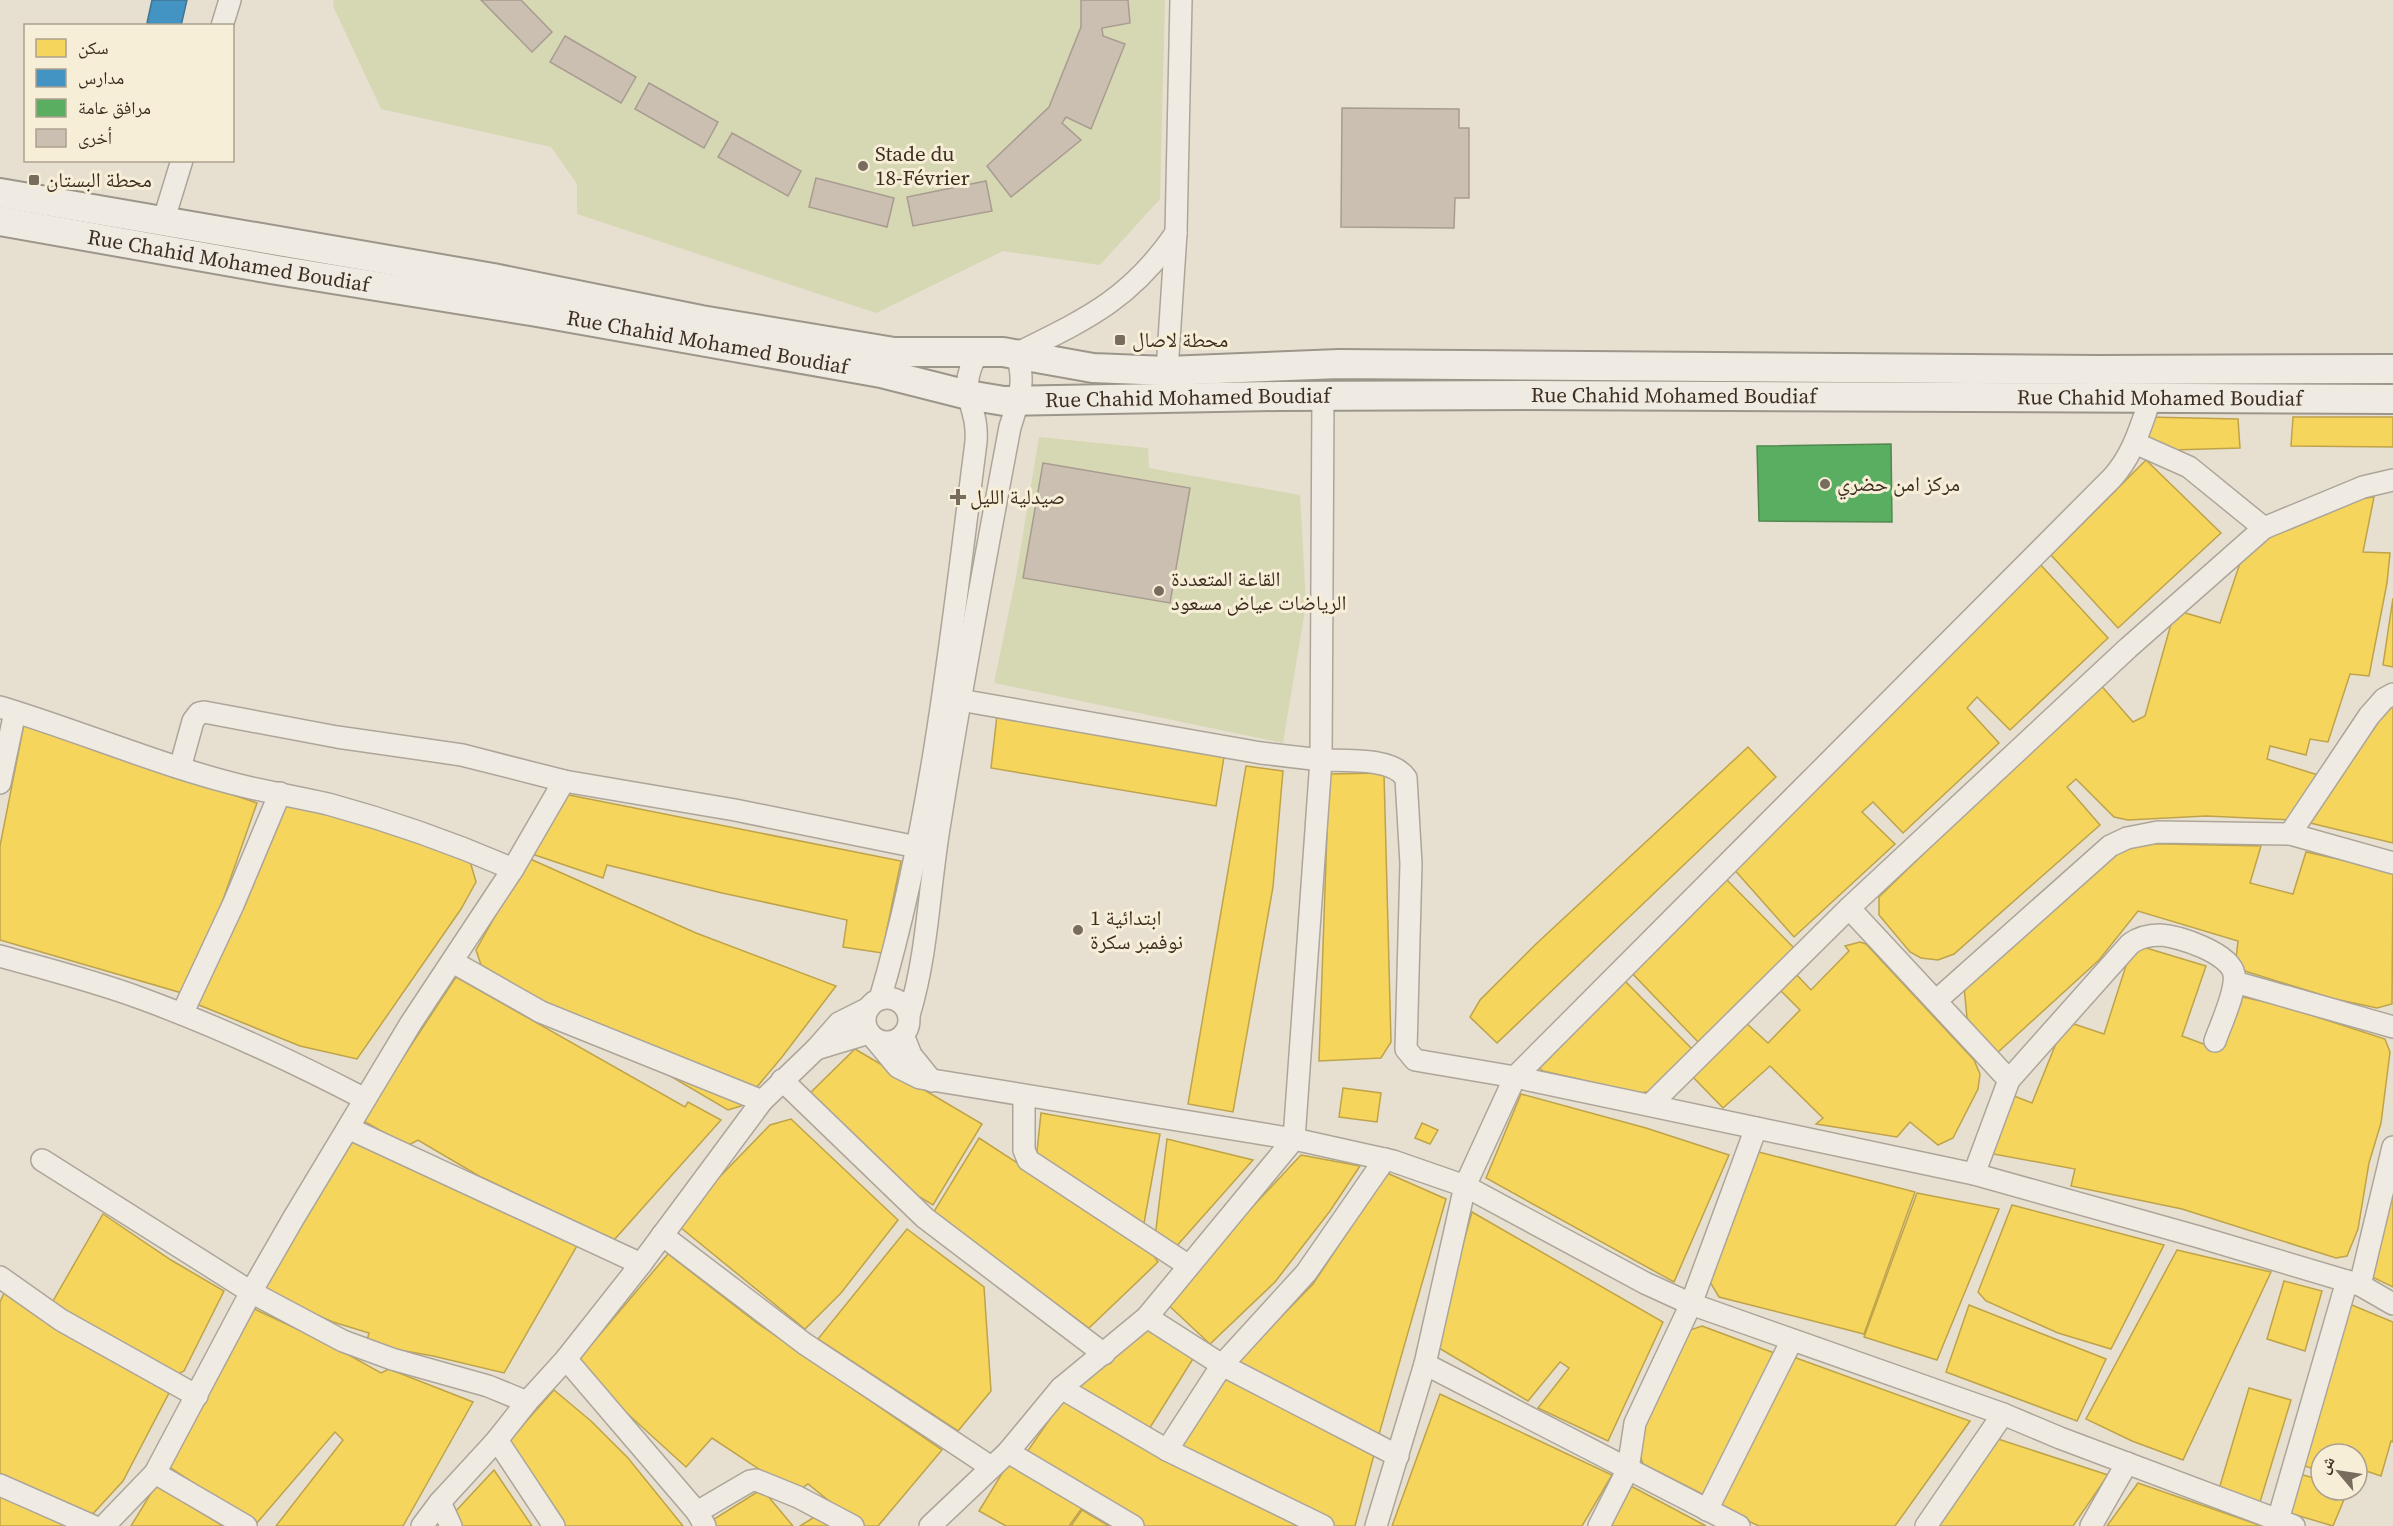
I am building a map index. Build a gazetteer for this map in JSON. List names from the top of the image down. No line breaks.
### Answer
{"streets":{"main road":["Rue Chahid Mohamed Boudiaf"]},"places":{"other":["Stade du 18-Février","مركز امن حضري","القاعة المتعددة الرياضات عياض مسعود","ابتدائية 1 نوفمبر سكرة"],"transit":["محطة البستان","محطة لاصال"],"health":["صيدلية الليل"]},"legend":["سكن","مدارس","مرافق عامة","أخرى"],"north":"top left"}
